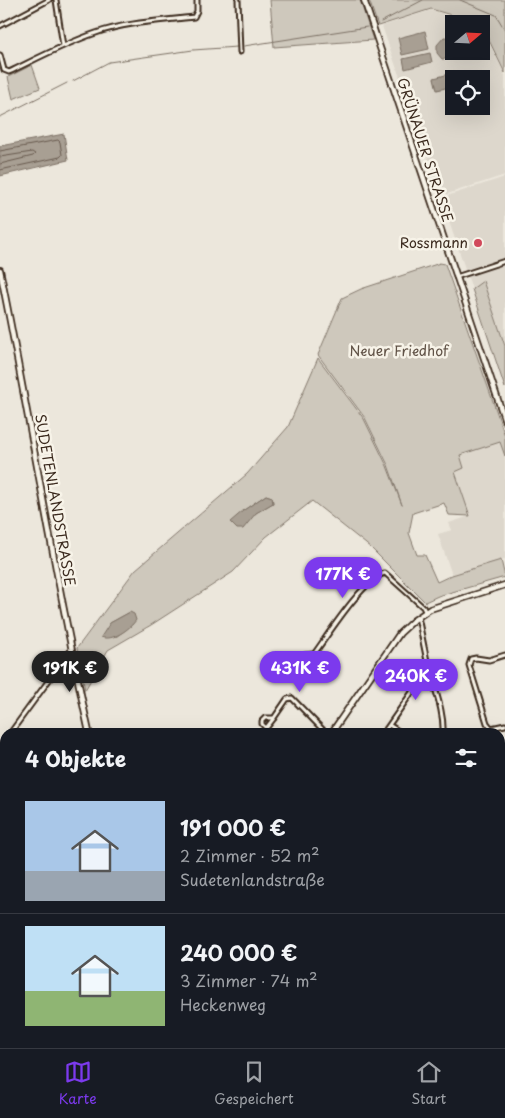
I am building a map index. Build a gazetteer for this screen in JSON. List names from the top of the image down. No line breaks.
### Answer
{"streets":{"street":["GRÜNAUER STRASSE","SUDETENLANDSTRASSE"]},"parks":["Neuer Friedhof"],"places":["Rossmann"],"north":"right","page":{"price":["177K €","191K €","431K €","240K €"],"heading":"4 Objekte","list":[{"name":"191 000 €","note":"2 Zimmer · 52 m² · Sudetenlandstraße"},{"name":"240 000 €","note":"3 Zimmer · 74 m² · Heckenweg"}],"tabs":["Karte","Gespeichert","Start"]}}
